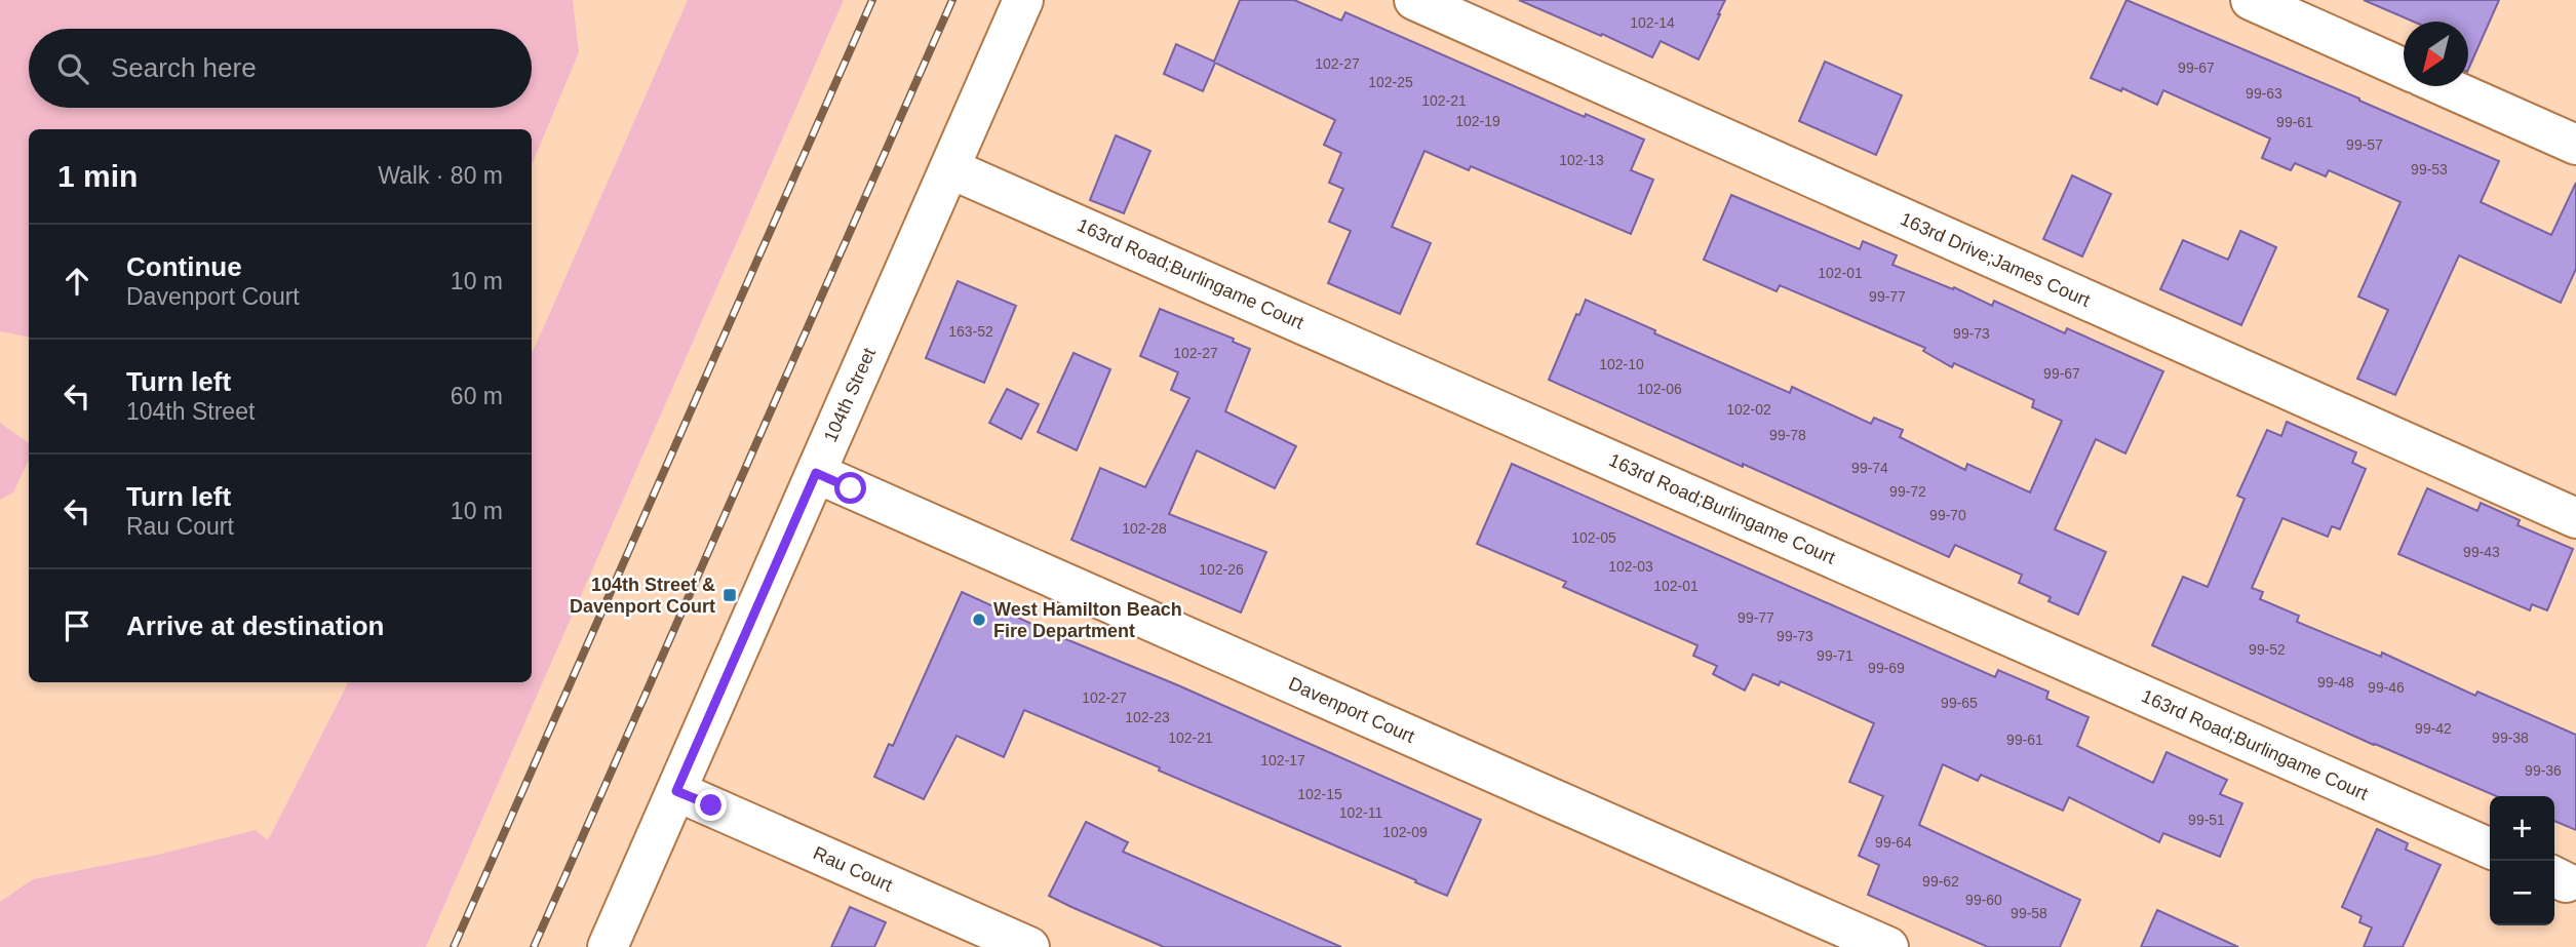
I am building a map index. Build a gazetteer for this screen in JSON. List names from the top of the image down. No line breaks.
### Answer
{"streets":{"street":["163rd Drive;James Court","163rd Road;Burlingame Court","104th Street","Davenport Court","Rau Court"]},"crossings":[["163rd Road;Burlingame Court","104th Street"],["104th Street","Davenport Court"],["104th Street","Rau Court"]],"places":{"transit":["104th Street & Davenport Court"],"other":["West Hamilton Beach Fire Department"]},"house_numbers":["102-14","102-27","99-67","102-25","99-63","102-21","102-19","99-61","99-57","102-13","99-53","102-01","99-77","163-52","99-73","102-27","102-10","99-67","102-06","102-02","99-78","99-74","99-72","99-70","102-28","102-05","99-43","102-03","102-26","102-01","99-77","99-73","99-52","99-71","99-69","99-48","99-46","102-27","99-65","102-23","99-42","102-21","99-38","99-61","102-17","99-36","102-15","102-11","99-51","102-09","99-64","99-62","99-60","99-58"],"north":"bottom left","page":{"search":"Search here","heading":["1 min","Walk · 80 m"],"list":[["Continue","Davenport Court","10 m"],["Turn left","104th Street","60 m"],["Turn left","Rau Court","10 m"],"Arrive at destination"],"map_buttons":["+","−"]}}
